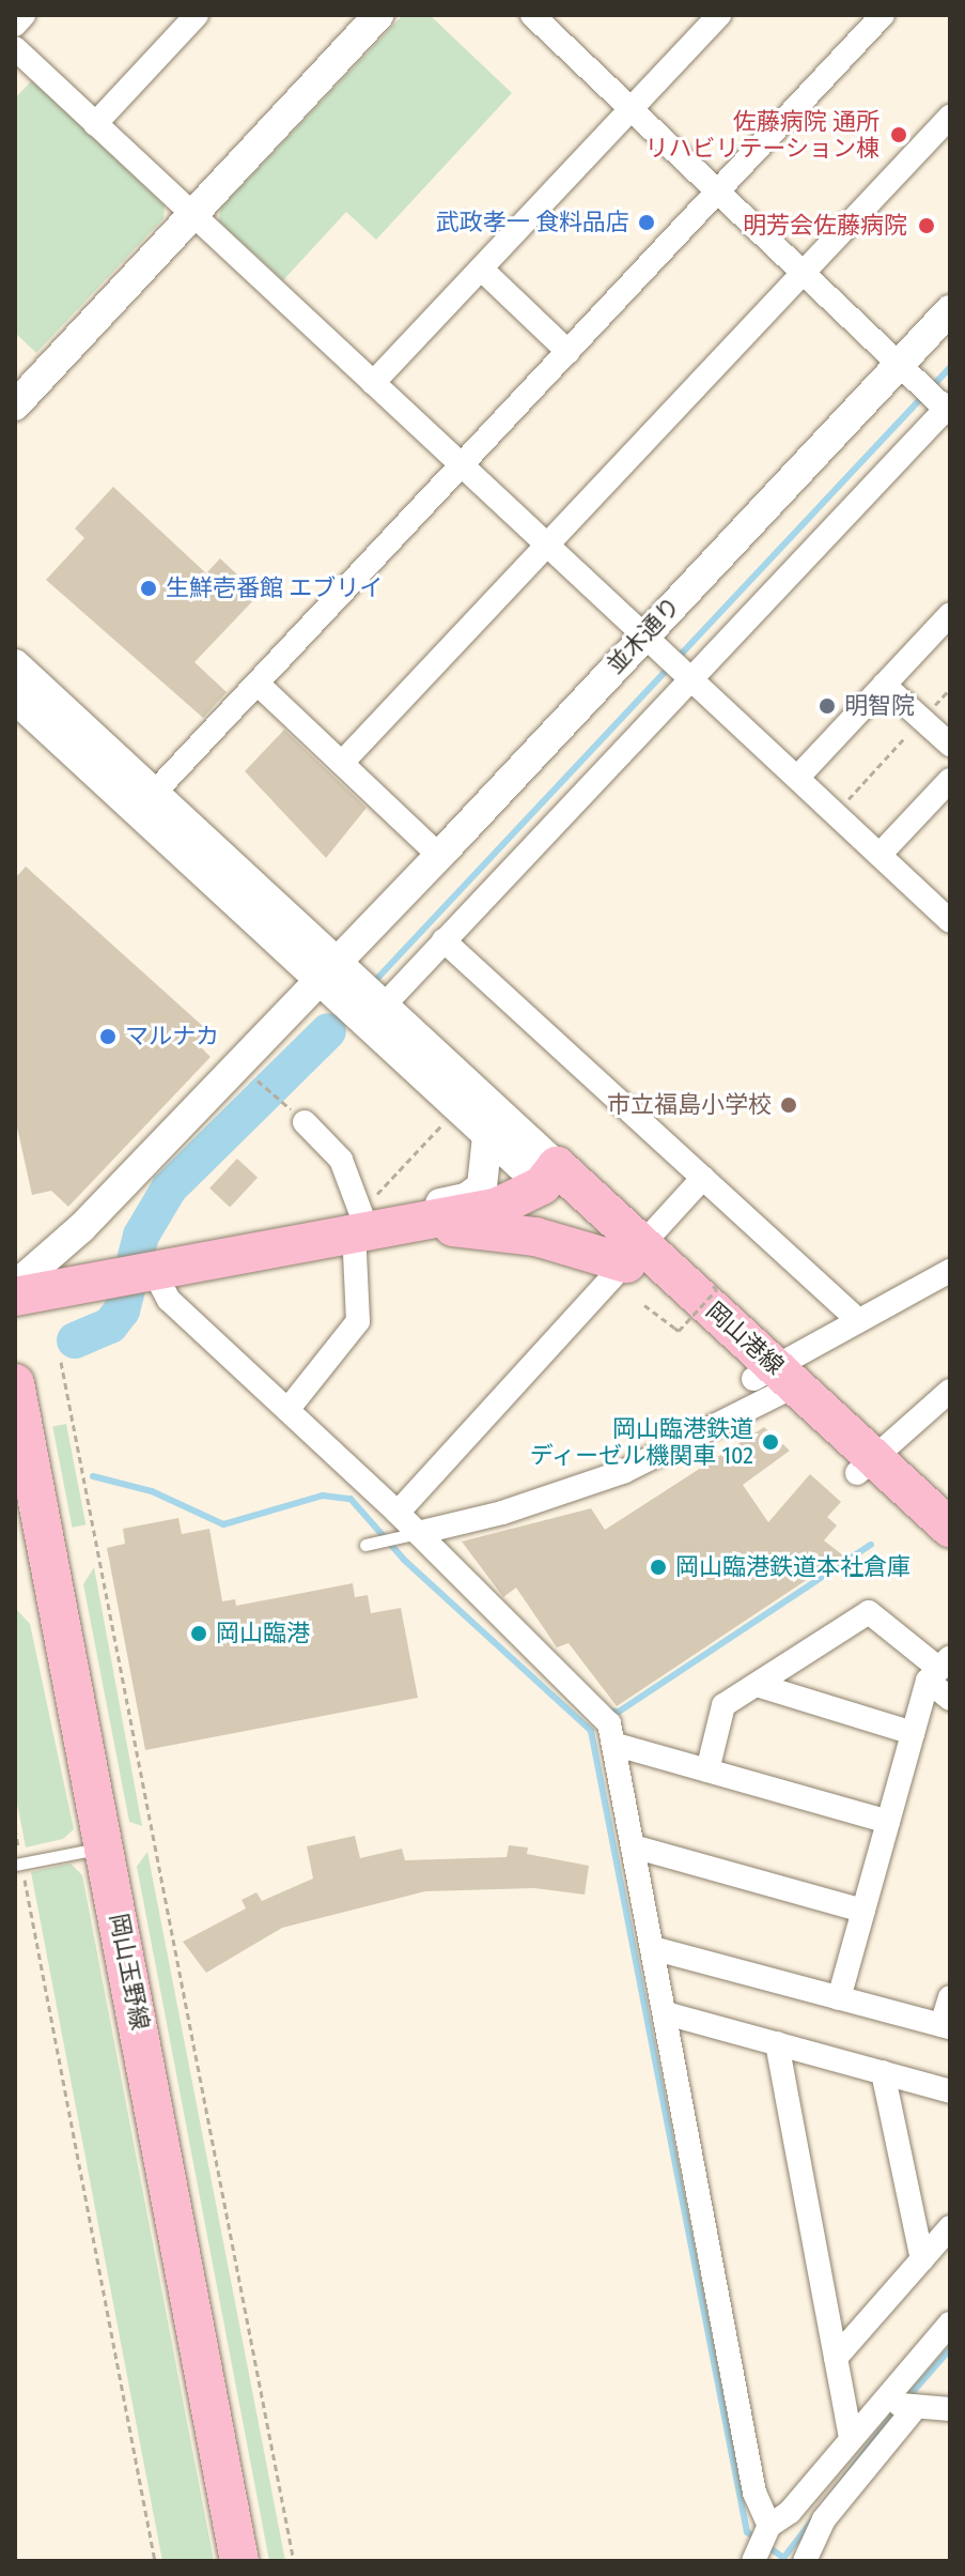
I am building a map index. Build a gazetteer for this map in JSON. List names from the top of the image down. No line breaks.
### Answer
{"streets":{"main road":["岡山港線","岡山玉野線"],"street":["並木通り"]},"places":["佐藤病院 通所 リハビリテーション棟","武政孝一 食料品店","明芳会佐藤病院","生鮮壱番館 エブリイ","明智院","マルナカ","市立福島小学校","岡山臨港鉄道 ディーゼル機関車 102","岡山臨港鉄道本社倉庫","岡山臨港"]}
